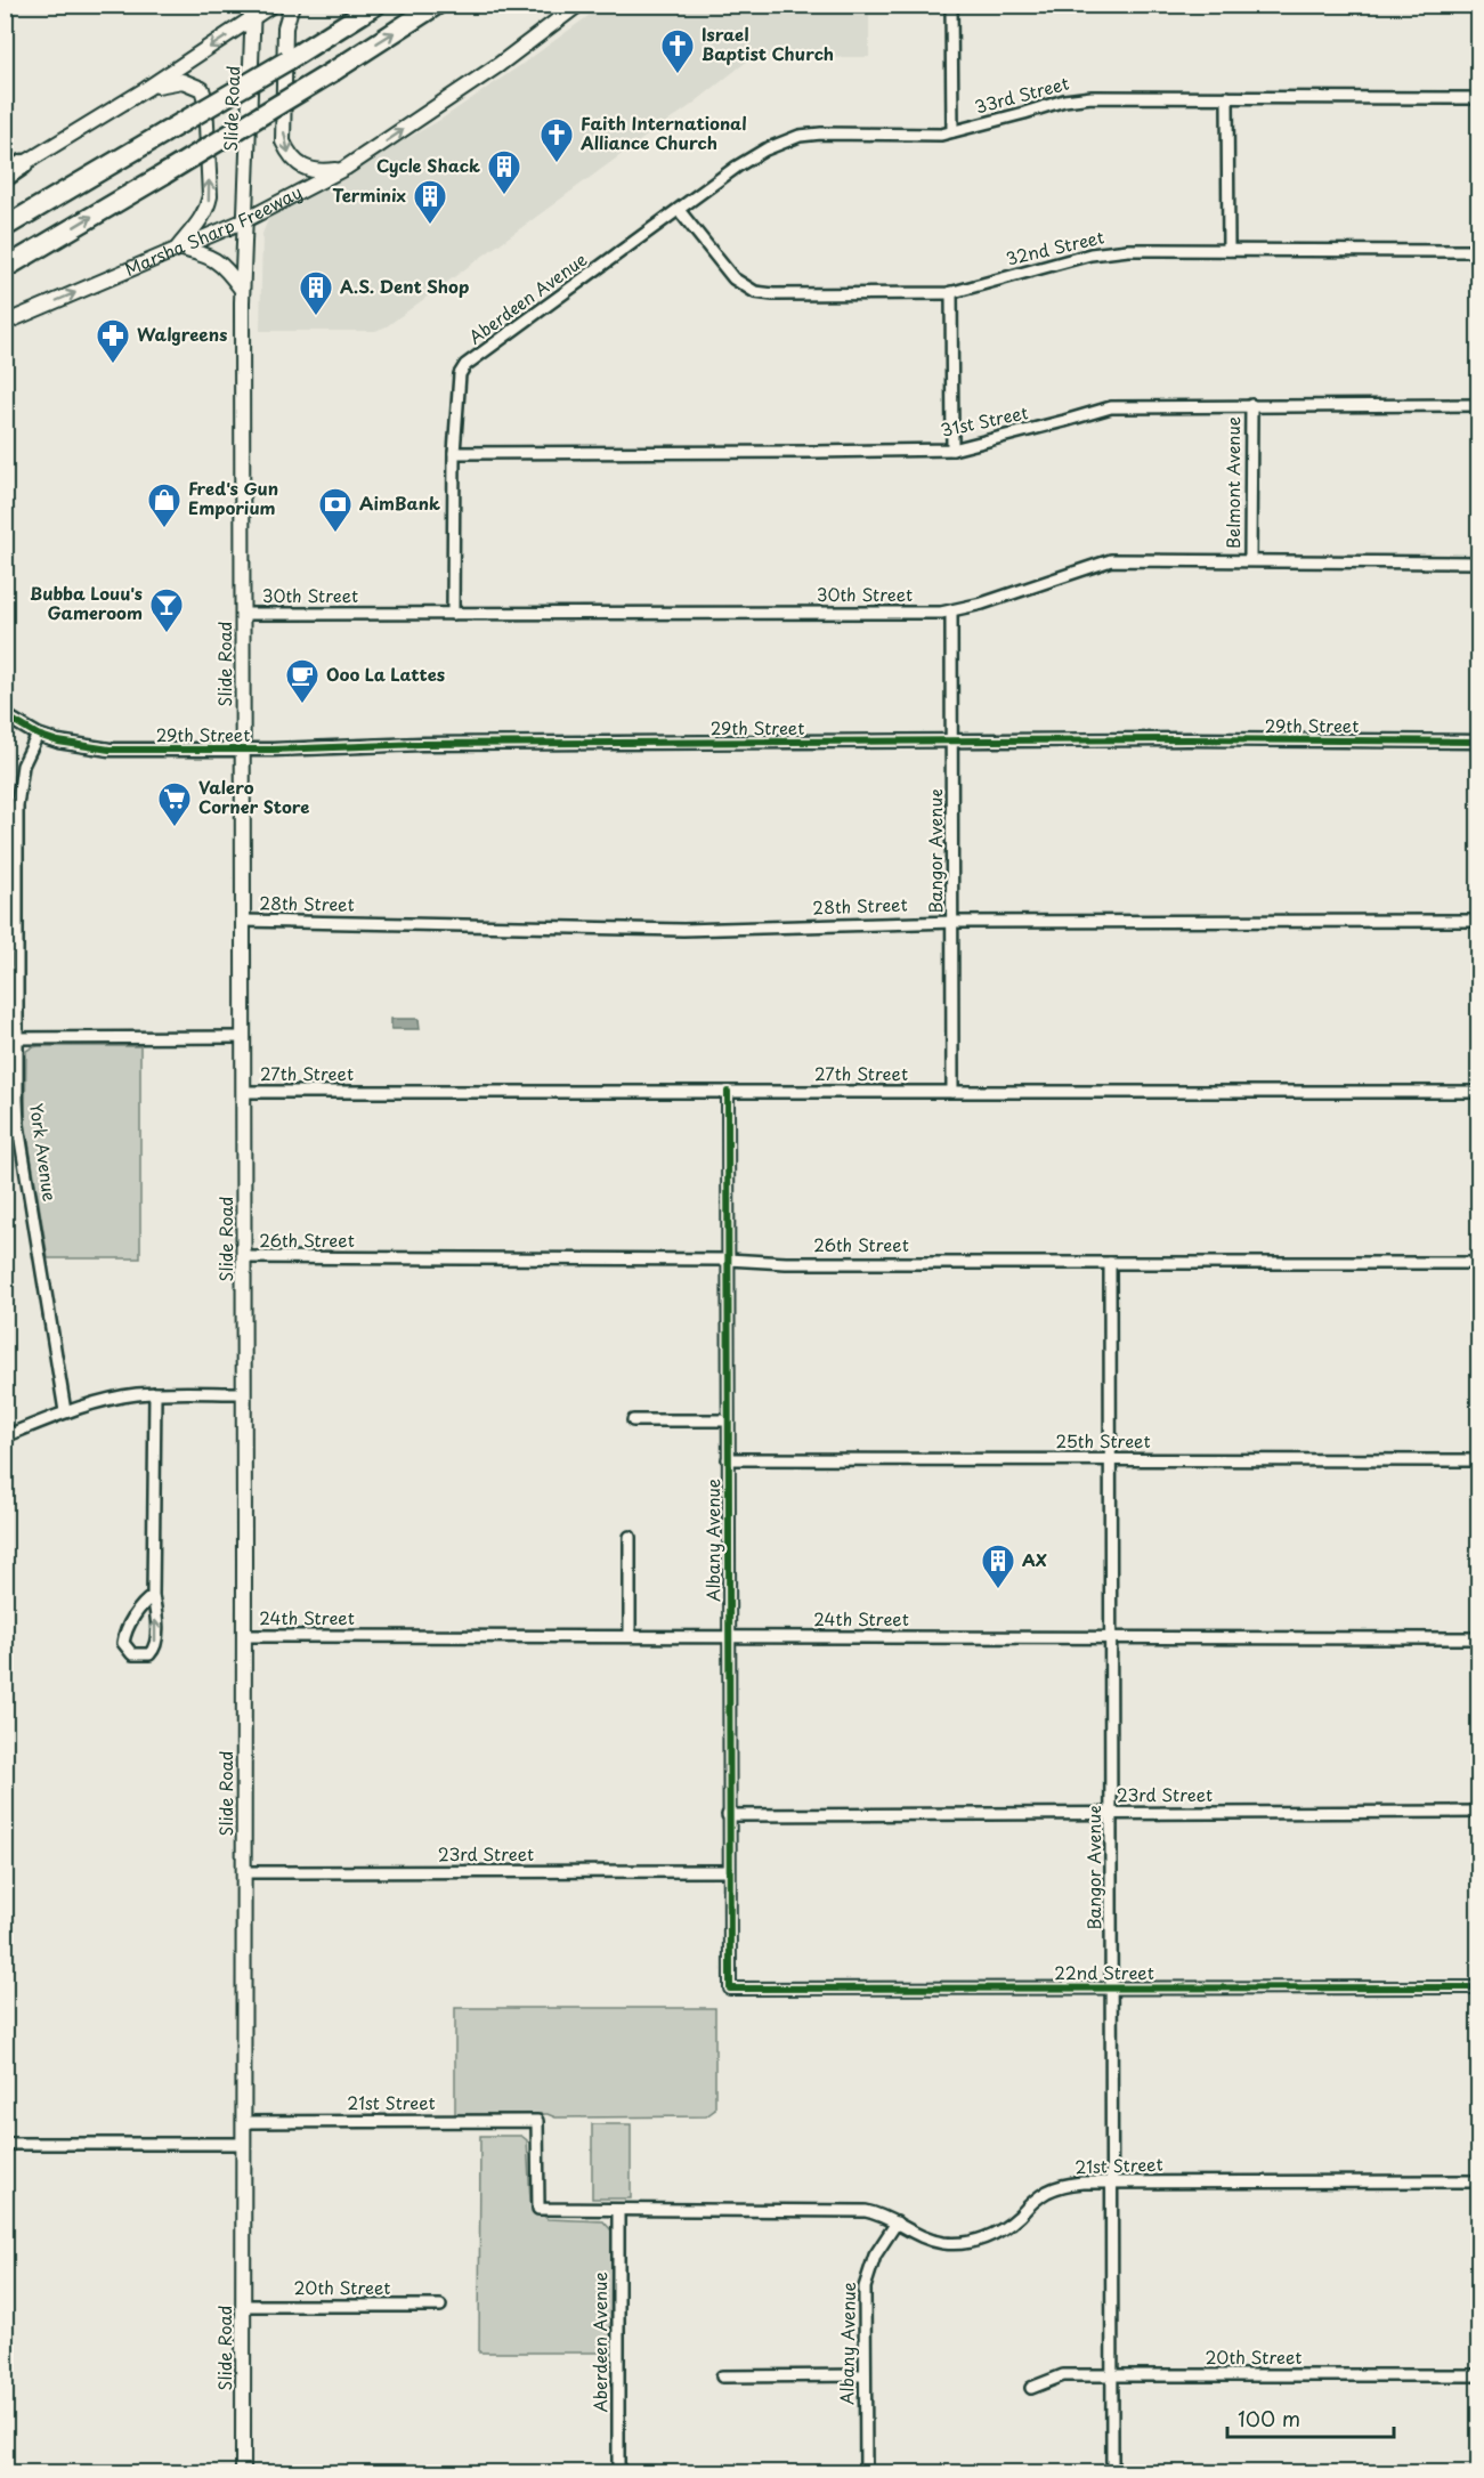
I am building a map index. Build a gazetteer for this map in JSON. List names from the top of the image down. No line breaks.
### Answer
{"streets":{"main road":["Slide Road","Marsha Sharp Freeway"],"street":["33rd Street","32nd Street","Aberdeen Avenue","31st Street","Belmont Avenue","30th Street","29th Street","Bangor Avenue","28th Street","27th Street","York Avenue","26th Street","25th Street","Albany Avenue","24th Street","23rd Street","22nd Street","21st Street","20th Street"]},"crossings":[["33rd Street","32nd Street"],["33rd Street","Aberdeen Avenue"],["Slide Road","Marsha Sharp Freeway"],["Slide Road","30th Street"],["Slide Road","29th Street"],["Slide Road","28th Street"],["Slide Road","27th Street"],["Slide Road","26th Street"],["Slide Road","24th Street"],["Slide Road","23rd Street"],["Slide Road","21st Street"],["Slide Road","20th Street"],["32nd Street","Aberdeen Avenue"],["Aberdeen Avenue","31st Street"],["Aberdeen Avenue","30th Street"],["Aberdeen Avenue","21st Street"],["31st Street","Belmont Avenue"],["Belmont Avenue","30th Street"],["30th Street","Bangor Avenue"],["29th Street","Bangor Avenue"],["29th Street","York Avenue"],["Bangor Avenue","28th Street"],["Bangor Avenue","27th Street"],["Bangor Avenue","26th Street"],["Bangor Avenue","25th Street"],["Bangor Avenue","24th Street"],["Bangor Avenue","23rd Street"],["Bangor Avenue","22nd Street"],["Bangor Avenue","21st Street"],["Bangor Avenue","20th Street"],["27th Street","Albany Avenue"],["26th Street","Albany Avenue"],["25th Street","Albany Avenue"],["Albany Avenue","24th Street"],["Albany Avenue","23rd Street"],["Albany Avenue","22nd Street"],["Albany Avenue","21st Street"]],"one_way":["Marsha Sharp Freeway"],"places":{"church":["Israel Baptist Church","Faith International Alliance Church"],"building":["Cycle Shack","Terminix","A.S. Dent Shop","AX"],"pharmacy":["Walgreens"],"shop":["Fred's Gun Emporium"],"bank":["AimBank"],"bar":["Bubba Louu's Gameroom"],"cafe":["Ooo La Lattes"],"supermarket":["Valero Corner Store"]},"scale_bar":"100 m"}
